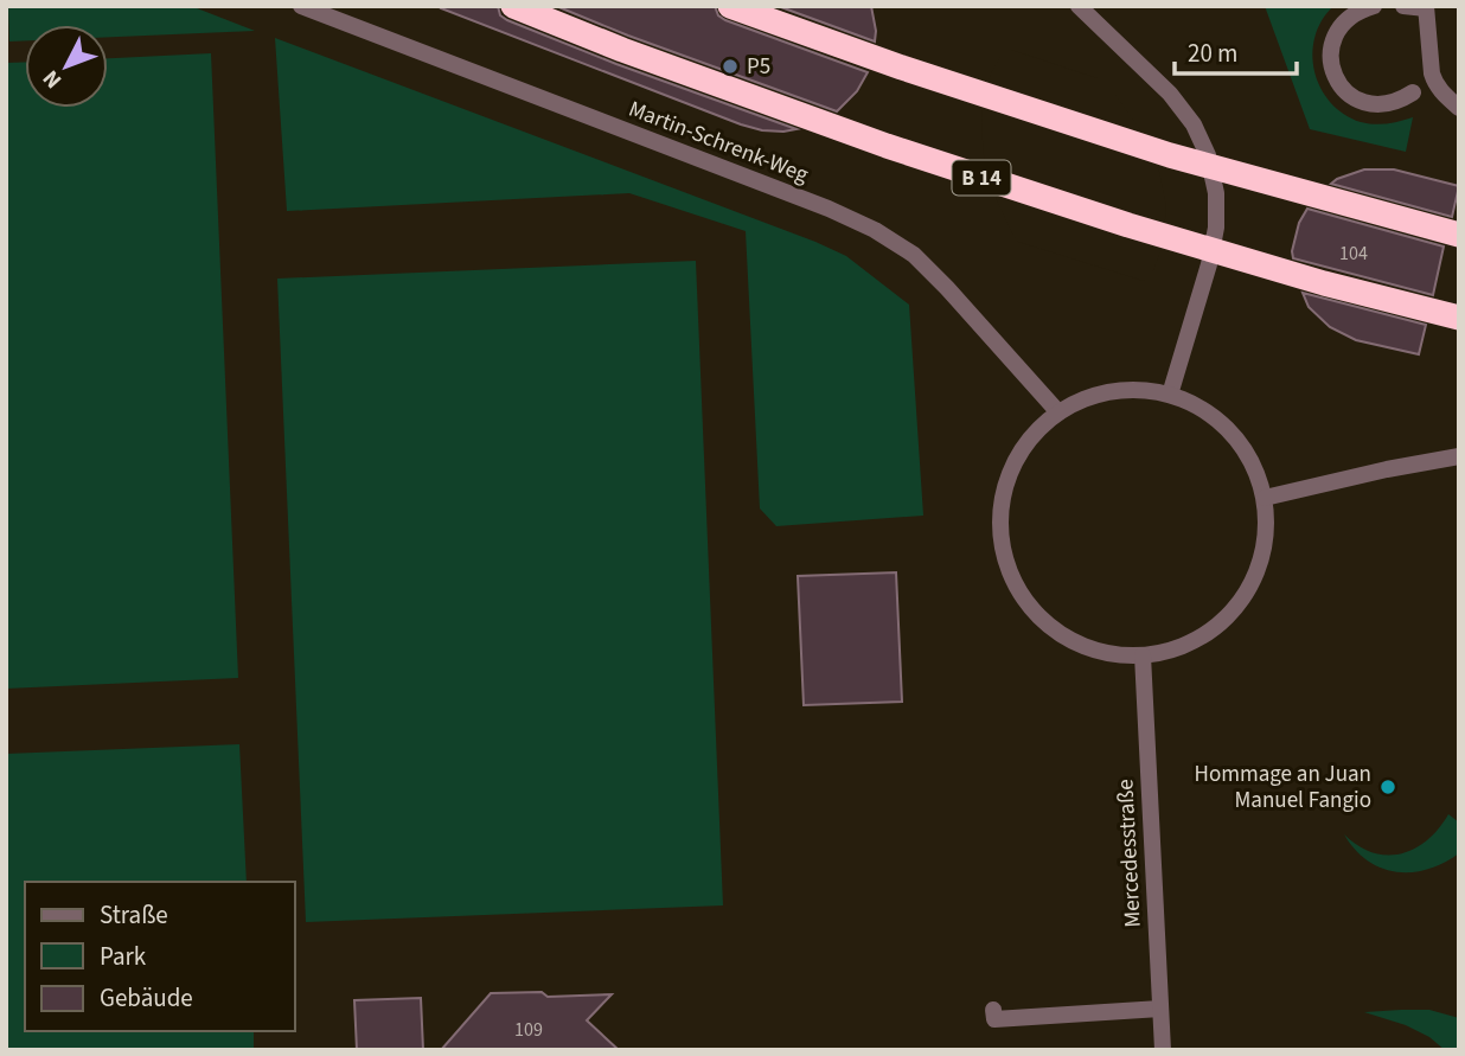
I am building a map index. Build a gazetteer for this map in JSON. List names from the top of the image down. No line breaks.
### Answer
{"streets":{"highway":["B 14"],"street":["Martin-Schrenk-Weg","Mercedesstraße"]},"crossings":[["Martin-Schrenk-Weg","Mercedesstraße"]],"places":["P5","Hommage an Juan Manuel Fangio"],"house_numbers":["104","109"],"legend":["Straße","Park","Gebäude"],"scale_bar":"20 m","north":"bottom left"}
